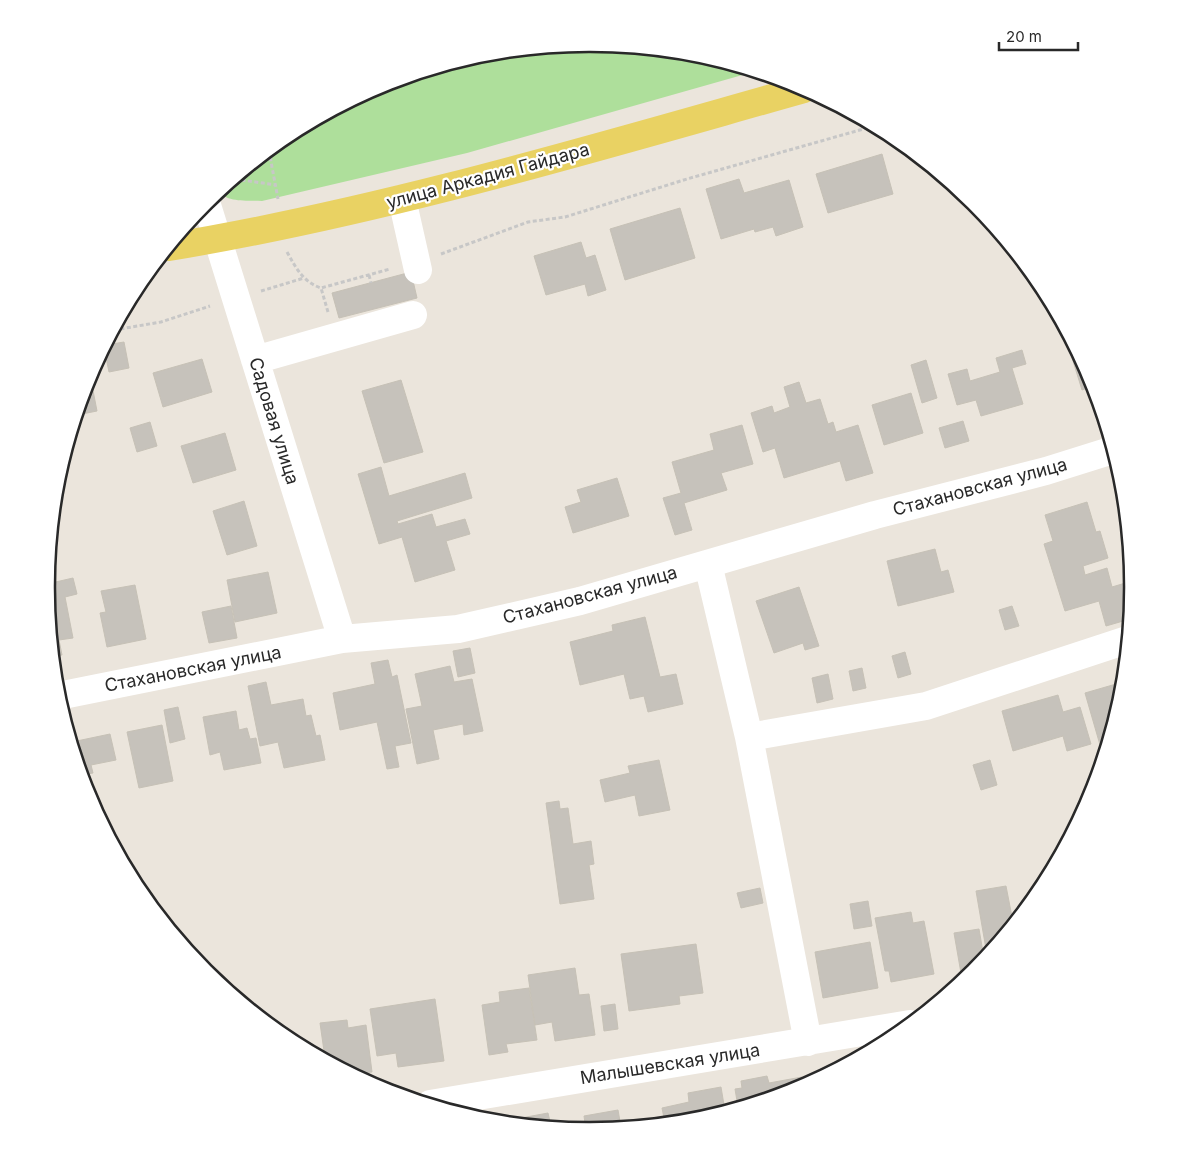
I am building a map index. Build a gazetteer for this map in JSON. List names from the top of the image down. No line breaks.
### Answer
{"streets":{"main road":["улица Аркадия Гайдара"],"street":["Садовая улица","Стахановская улица","Малышевская улица"]},"crossings":[["улица Аркадия Гайдара","Садовая улица"],["Садовая улица","Стахановская улица"]],"scale_bar":"20 m"}
